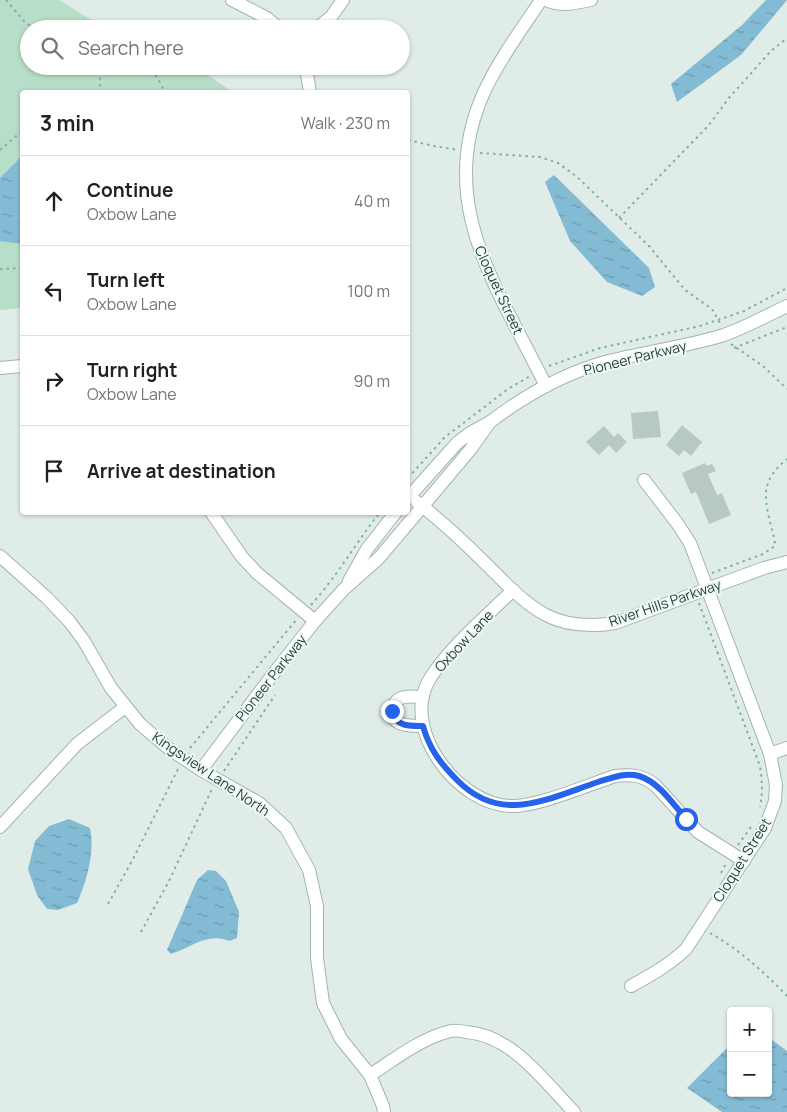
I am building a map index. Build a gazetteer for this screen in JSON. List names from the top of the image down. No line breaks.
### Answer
{"streets":{"street":["Cloquet Street","Pioneer Parkway","River Hills Parkway","Oxbow Lane","Kingsview Lane North"]},"crossings":[["Cloquet Street","Pioneer Parkway"],["Cloquet Street","River Hills Parkway"],["Cloquet Street","Oxbow Lane"],["Pioneer Parkway","River Hills Parkway"],["Pioneer Parkway","Kingsview Lane North"],["River Hills Parkway","Oxbow Lane"]],"page":{"search":"Search here","heading":["3 min","Walk · 230 m"],"list":[["Continue","Oxbow Lane","40 m"],["Turn left","Oxbow Lane","100 m"],["Turn right","Oxbow Lane","90 m"],"Arrive at destination"],"map_buttons":["+","−"]}}
